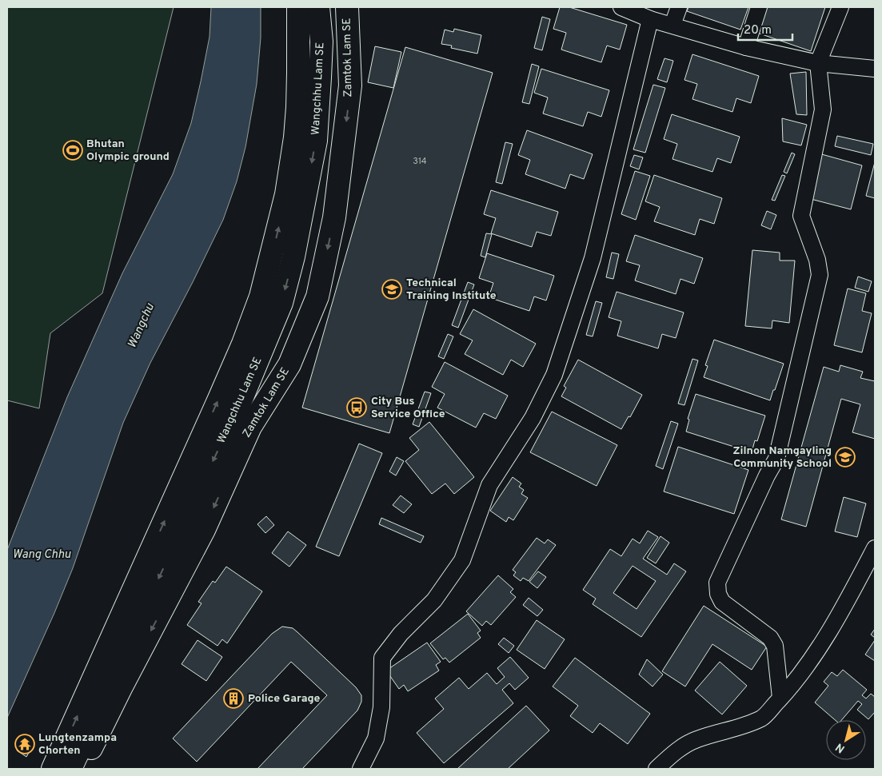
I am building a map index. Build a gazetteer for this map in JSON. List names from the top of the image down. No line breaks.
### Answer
{"streets":{"main road":["Zamtok Lam SE","Wangchhu Lam SE"]},"one_way":["Zamtok Lam SE"],"water":["Wangchu","Wang Chhu"],"places":{"sports":["Bhutan Olympic ground"],"school or university":["Technical Training Institute","Zilnon Namgayling Community School"],"bus stop":["City Bus Service Office"],"building":["Police Garage"],"temple":["Lungtenzampa Chorten"]},"house_numbers":["314"],"scale_bar":"20 m","north":"bottom left"}
